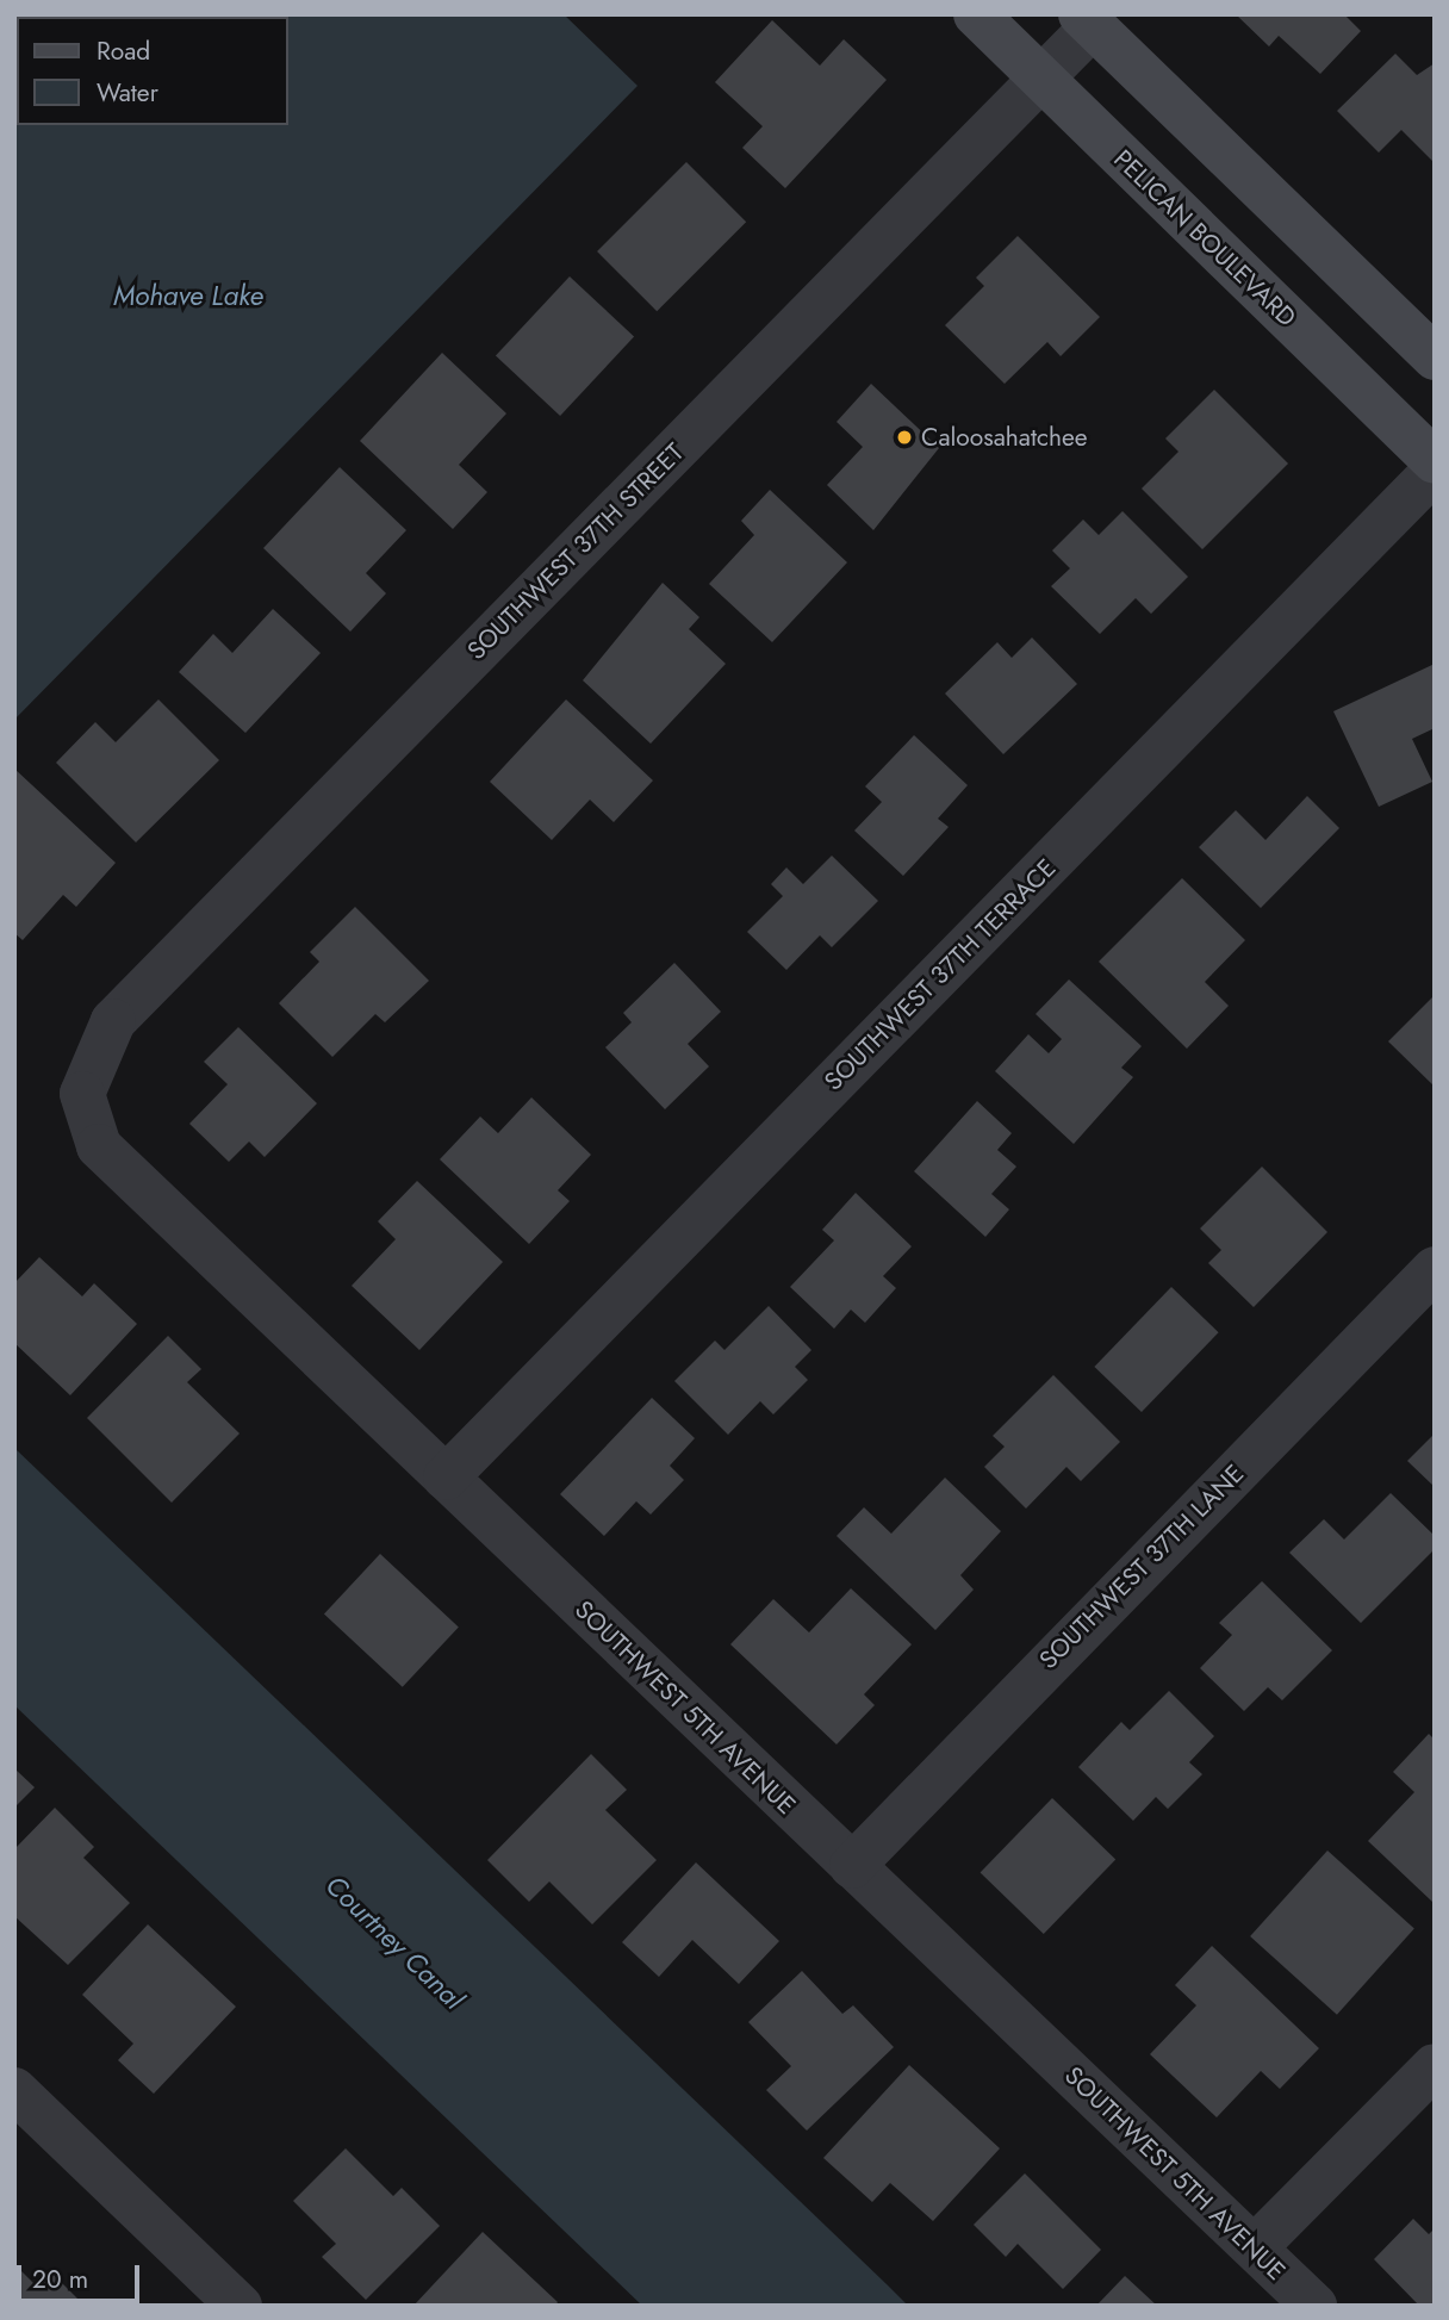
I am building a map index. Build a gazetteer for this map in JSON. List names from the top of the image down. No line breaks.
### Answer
{"streets":{"street":["PELICAN BOULEVARD","SOUTHWEST 37TH STREET","SOUTHWEST 37TH TERRACE","SOUTHWEST 37TH LANE","SOUTHWEST 5TH AVENUE"]},"crossings":[["PELICAN BOULEVARD","SOUTHWEST 37TH STREET"],["SOUTHWEST 37TH STREET","SOUTHWEST 5TH AVENUE"],["SOUTHWEST 37TH TERRACE","SOUTHWEST 5TH AVENUE"],["SOUTHWEST 37TH LANE","SOUTHWEST 5TH AVENUE"]],"water":["Mohave Lake","Courtney Canal"],"places":["Caloosahatchee"],"legend":["Road","Water"],"scale_bar":"20 m"}
